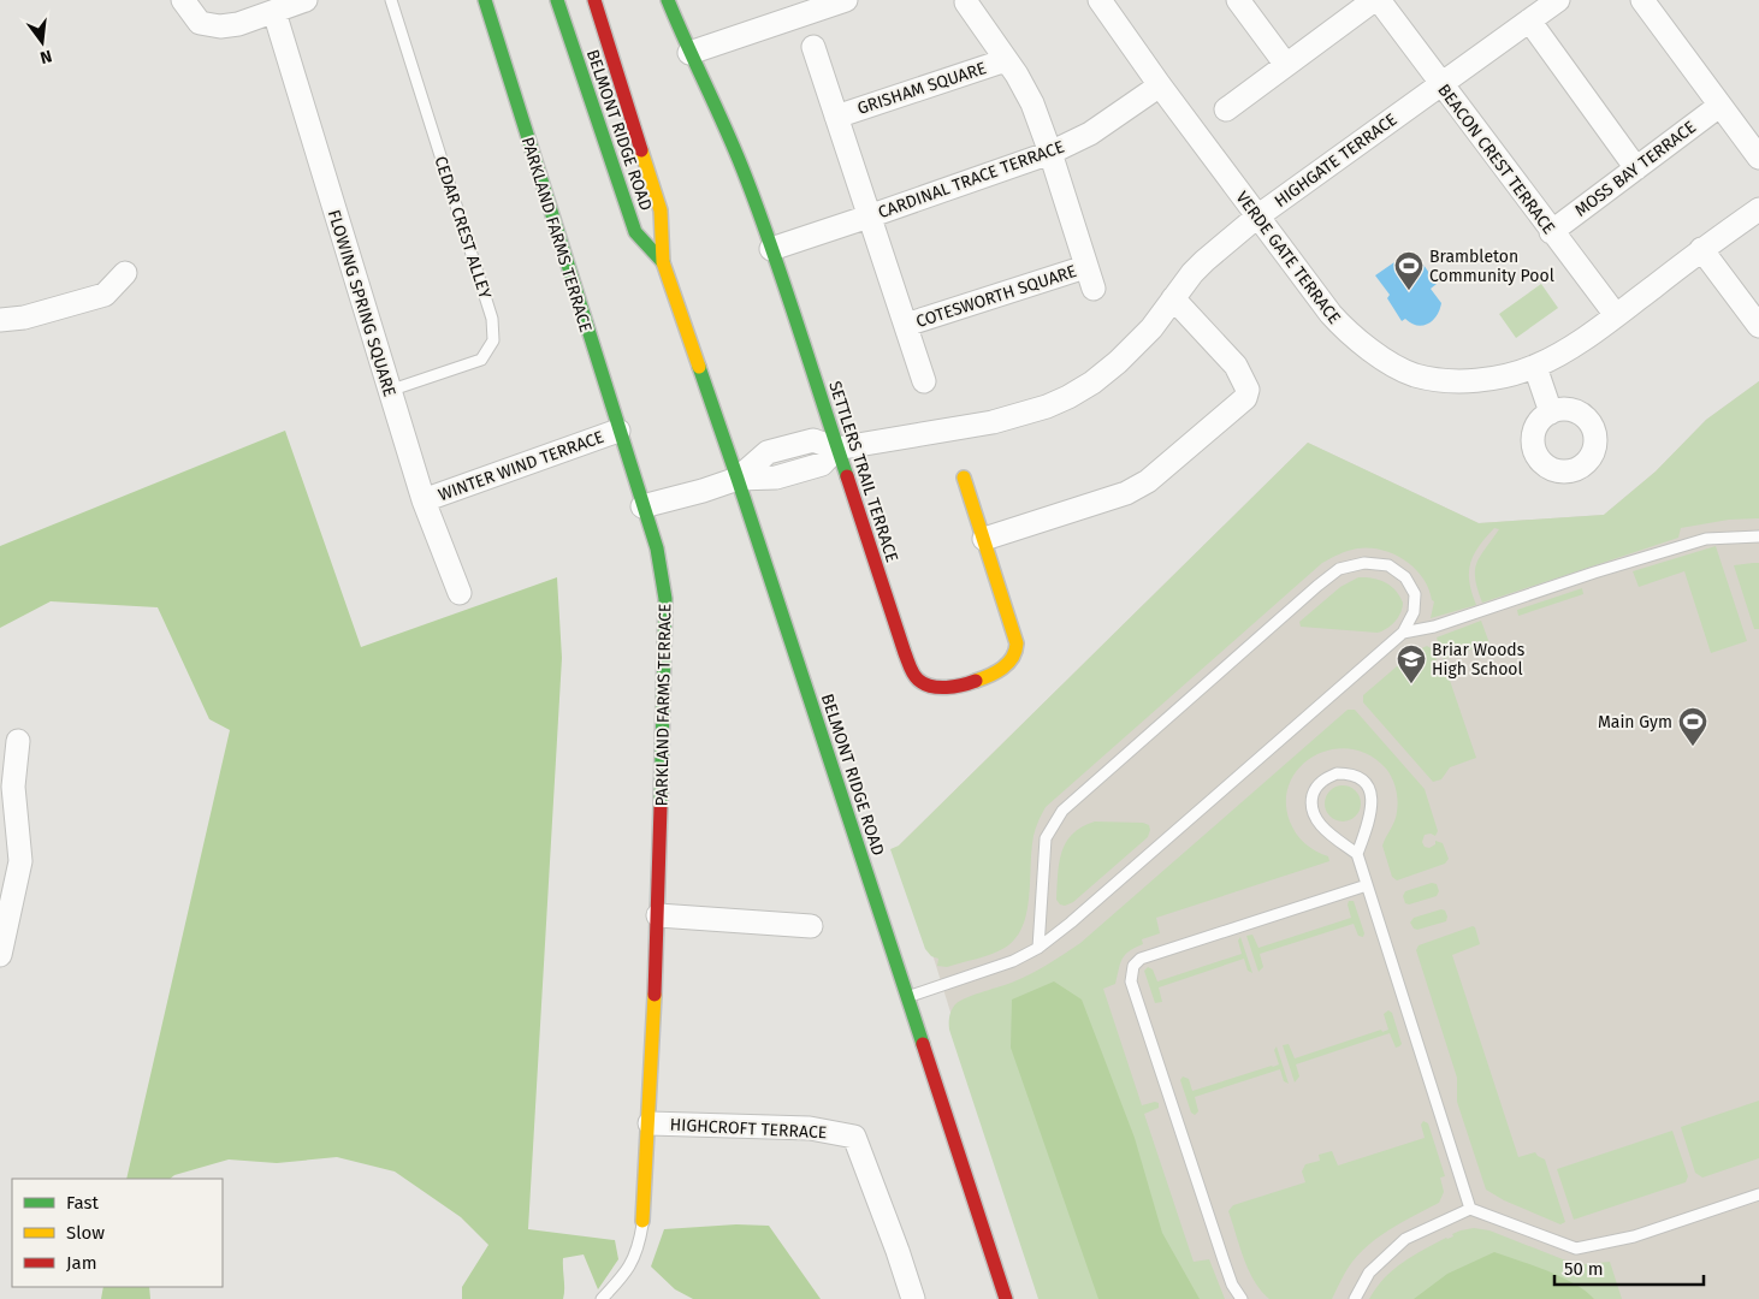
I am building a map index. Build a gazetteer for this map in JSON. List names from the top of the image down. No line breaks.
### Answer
{"streets":{"street":["GRISHAM SQUARE","BELMONT RIDGE ROAD","BEACON CREST TERRACE","HIGHGATE TERRACE","MOSS BAY TERRACE","CARDINAL TRACE TERRACE","PARKLAND FARMS TERRACE","VERDE GATE TERRACE","COTESWORTH SQUARE","FLOWING SPRING SQUARE","WINTER WIND TERRACE","SETTLERS TRAIL TERRACE","HIGHCROFT TERRACE"],"lane":["CEDAR CREST ALLEY"]},"crossings":[["GRISHAM SQUARE","CARDINAL TRACE TERRACE"],["GRISHAM SQUARE","COTESWORTH SQUARE"],["BELMONT RIDGE ROAD","HIGHGATE TERRACE"],["BEACON CREST TERRACE","HIGHGATE TERRACE"],["BEACON CREST TERRACE","MOSS BAY TERRACE"],["BEACON CREST TERRACE","VERDE GATE TERRACE"],["HIGHGATE TERRACE","PARKLAND FARMS TERRACE"],["HIGHGATE TERRACE","VERDE GATE TERRACE"],["HIGHGATE TERRACE","SETTLERS TRAIL TERRACE"],["CARDINAL TRACE TERRACE","VERDE GATE TERRACE"],["CARDINAL TRACE TERRACE","COTESWORTH SQUARE"],["CARDINAL TRACE TERRACE","SETTLERS TRAIL TERRACE"],["CEDAR CREST ALLEY","FLOWING SPRING SQUARE"],["PARKLAND FARMS TERRACE","WINTER WIND TERRACE"],["PARKLAND FARMS TERRACE","HIGHCROFT TERRACE"],["FLOWING SPRING SQUARE","WINTER WIND TERRACE"]],"places":{"sports":["Brambleton Community Pool","Main Gym"],"school or university":["Briar Woods High School"]},"legend":["Fast","Slow","Jam"],"scale_bar":"50 m","north":"bottom"}
